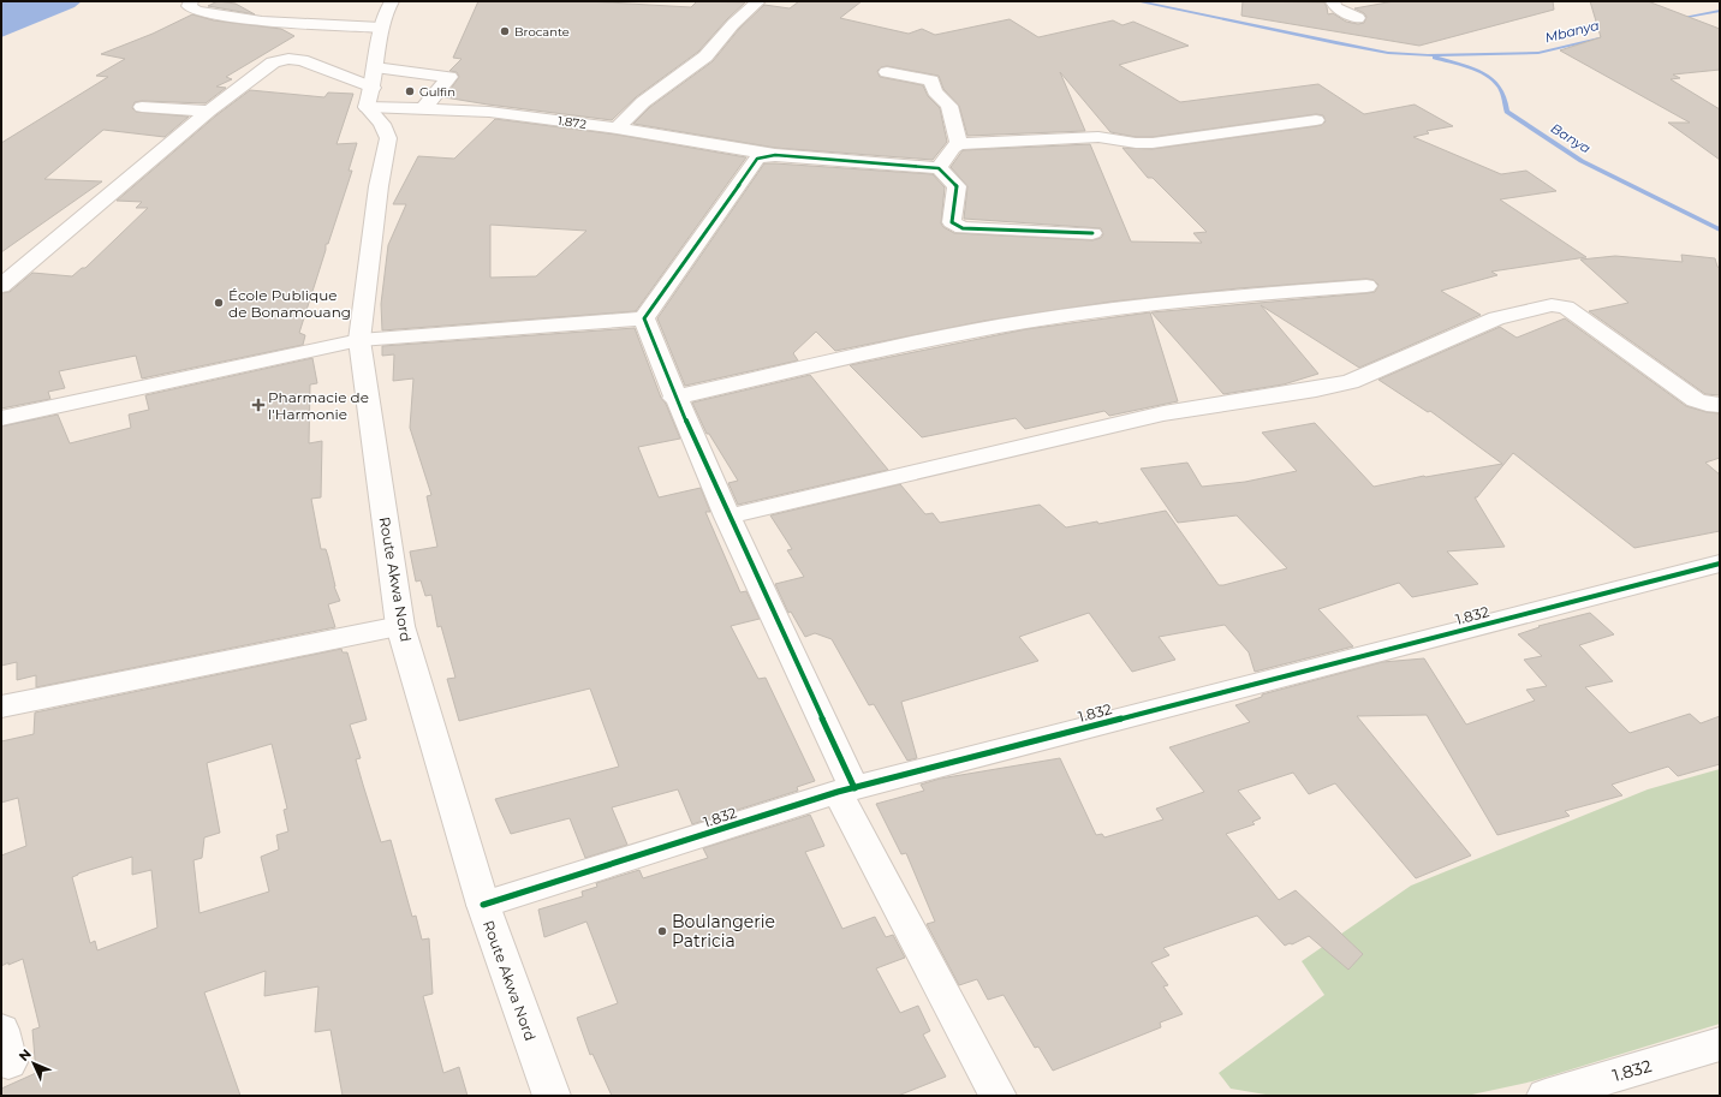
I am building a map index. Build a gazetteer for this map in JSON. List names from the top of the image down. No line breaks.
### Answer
{"streets":{"street":["1.872","Route Akwa Nord","1.832"]},"crossings":[["1.872","Route Akwa Nord"],["Route Akwa Nord","1.832"]],"water":["Mbanya","Banya"],"places":{"other":["Brocante","Gulfin","École Publique de Bonamouang","Boulangerie Patricia"],"health":["Pharmacie de l'Harmonie"]},"north":"top left"}
